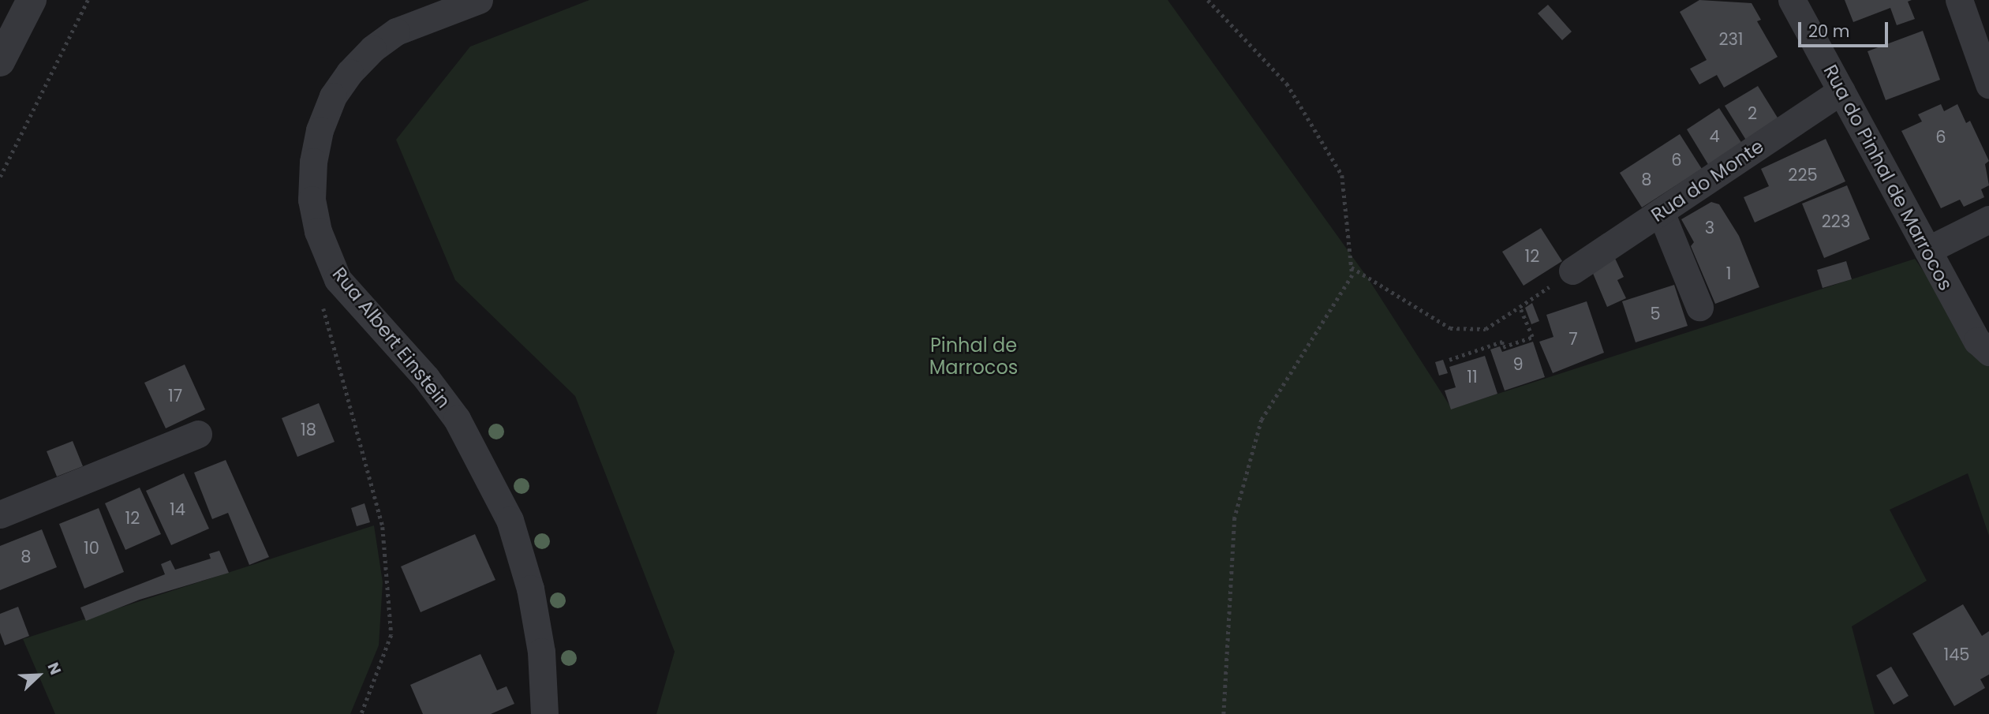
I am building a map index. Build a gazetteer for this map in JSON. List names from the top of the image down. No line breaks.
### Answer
{"streets":{"street":["Rua do Pinhal de Marrocos","Rua do Monte","Rua Albert Einstein"]},"crossings":[["Rua do Pinhal de Marrocos","Rua do Monte"]],"parks":["Pinhal de Marrocos"],"house_numbers":["231","2","4","6","6","225","8","223","3","12","1","5","7","9","11","17","18","14","12","10","8","145"],"scale_bar":"20 m","north":"top right"}
